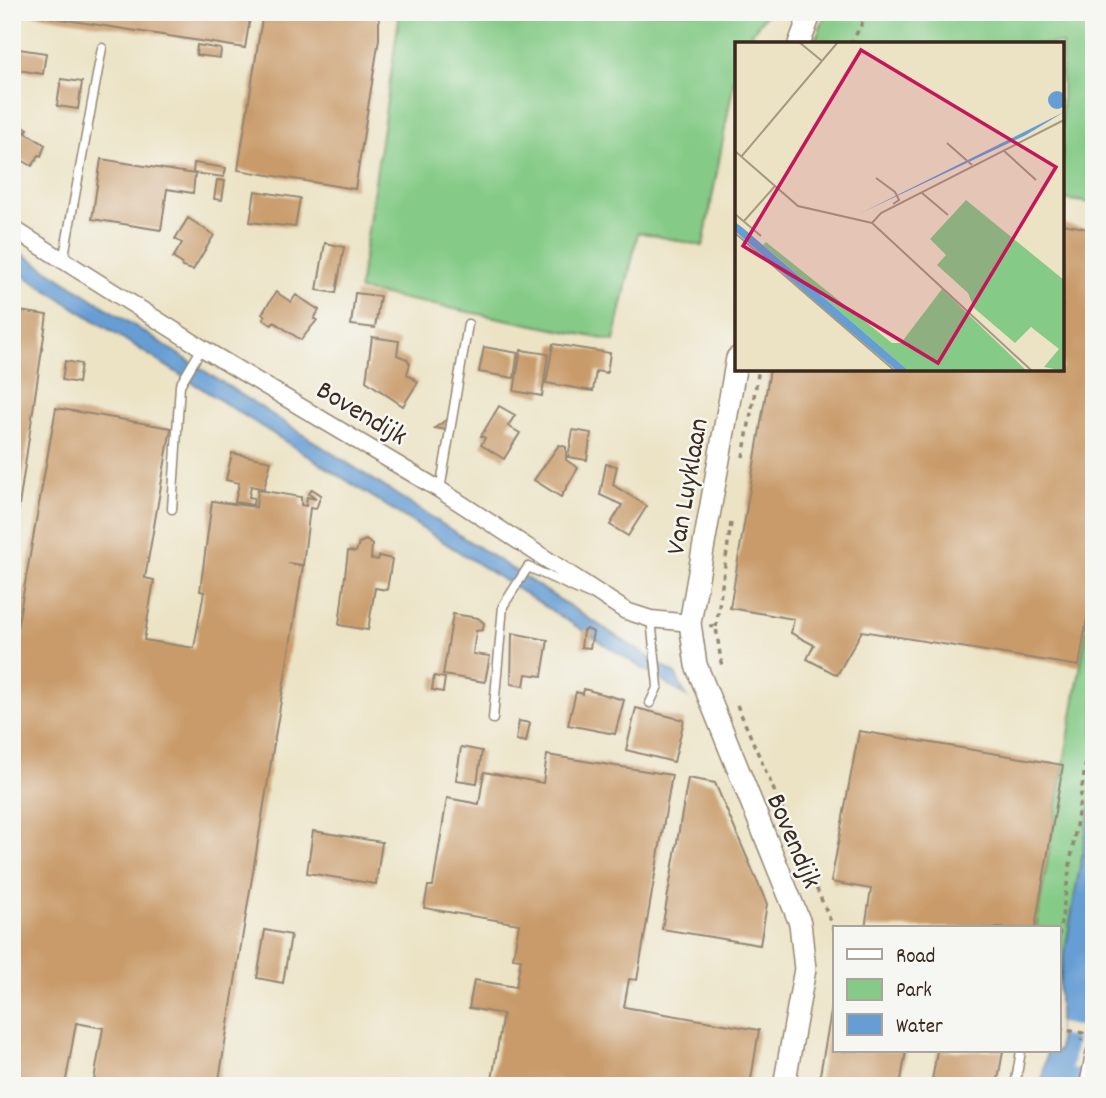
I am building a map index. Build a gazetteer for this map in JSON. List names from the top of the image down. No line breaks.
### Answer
{"streets":{"street":["Bovendijk","Van Luyklaan"]},"crossings":[["Bovendijk","Van Luyklaan"]],"legend":["Road","Park","Water"]}
